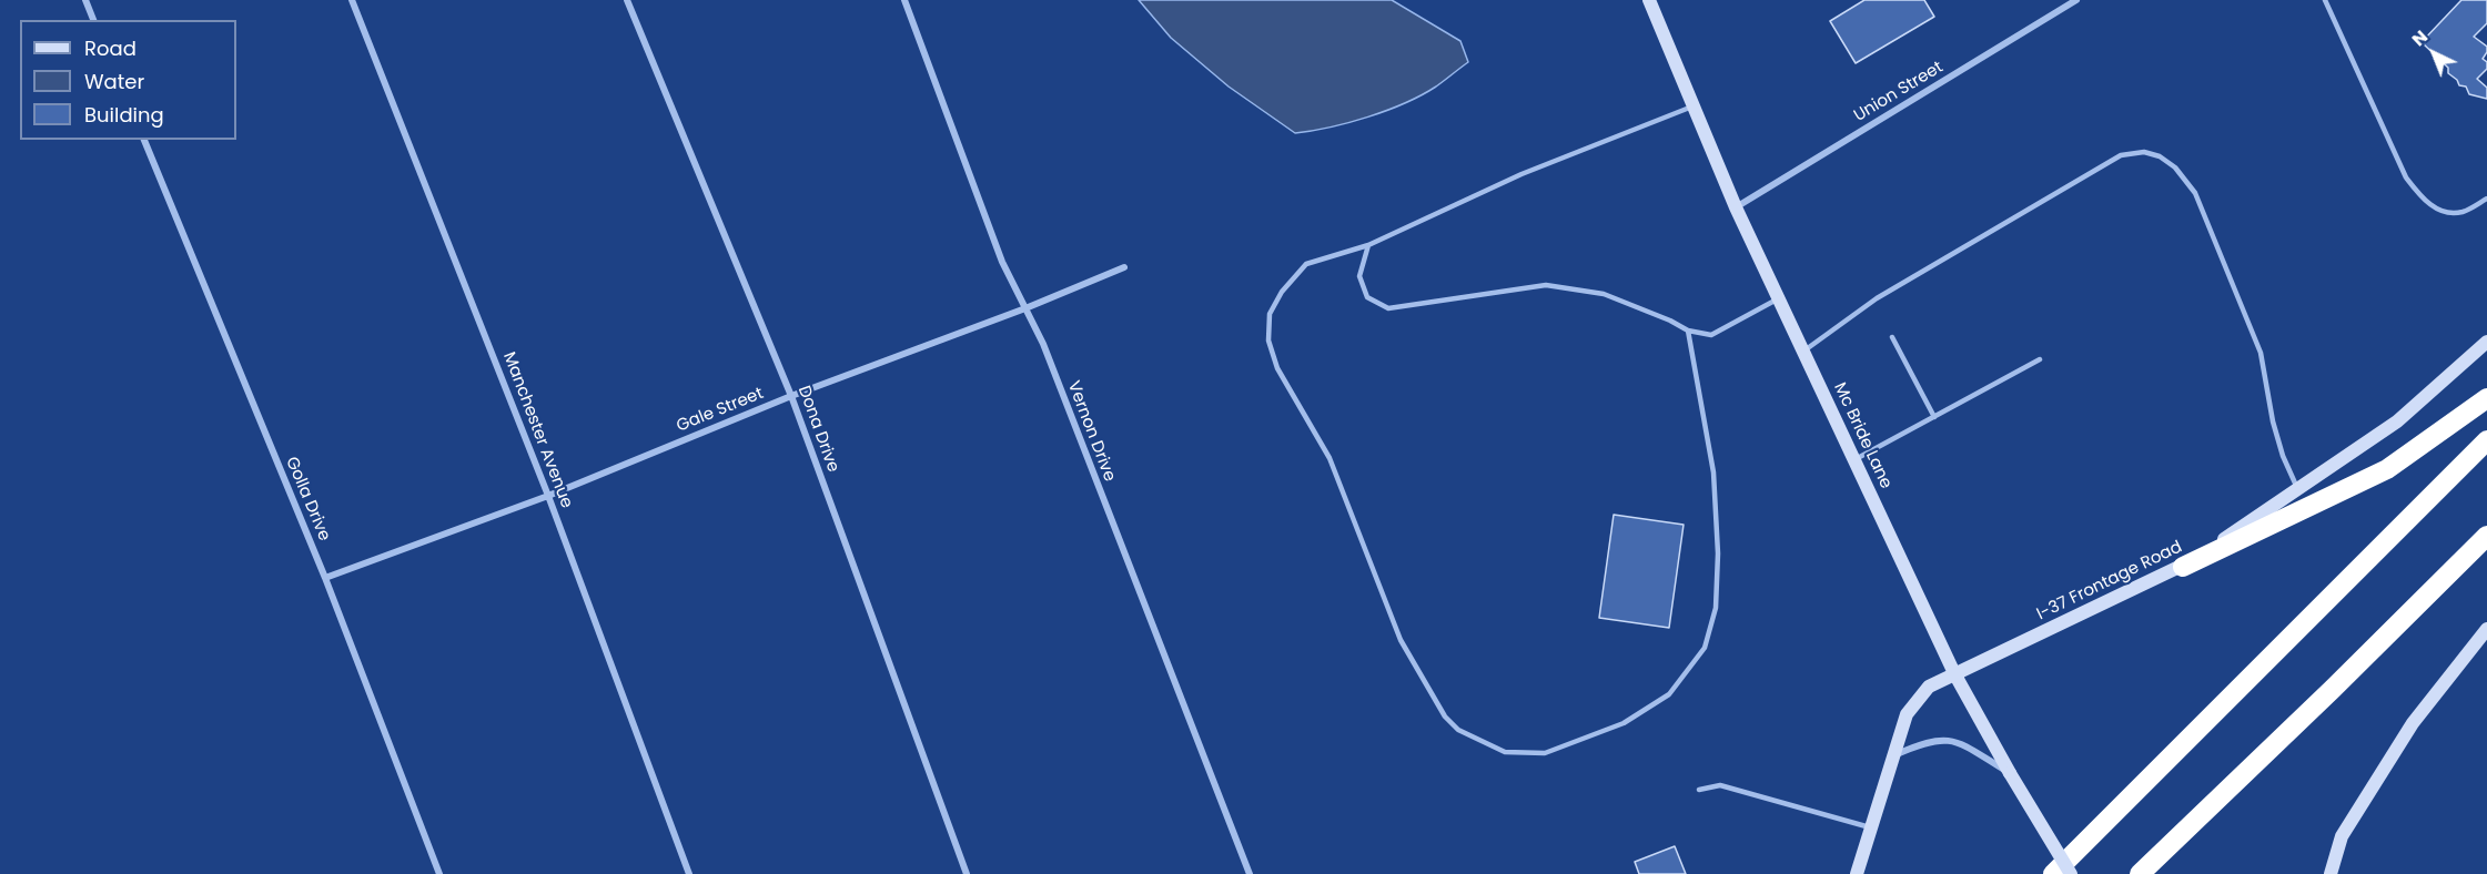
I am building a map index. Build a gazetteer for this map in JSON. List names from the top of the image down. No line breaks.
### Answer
{"streets":{"main road":["Mc Bride Lane","I-37 Frontage Road"],"street":["Union Street","Gale Street","Dona Drive","Manchester Avenue","Vernon Drive","Golla Drive"]},"crossings":[["Union Street","Mc Bride Lane"],["Gale Street","Dona Drive"],["Gale Street","Manchester Avenue"],["Gale Street","Vernon Drive"],["Gale Street","Golla Drive"],["Mc Bride Lane","I-37 Frontage Road"]],"legend":["Road","Water","Building"],"north":"top left"}
